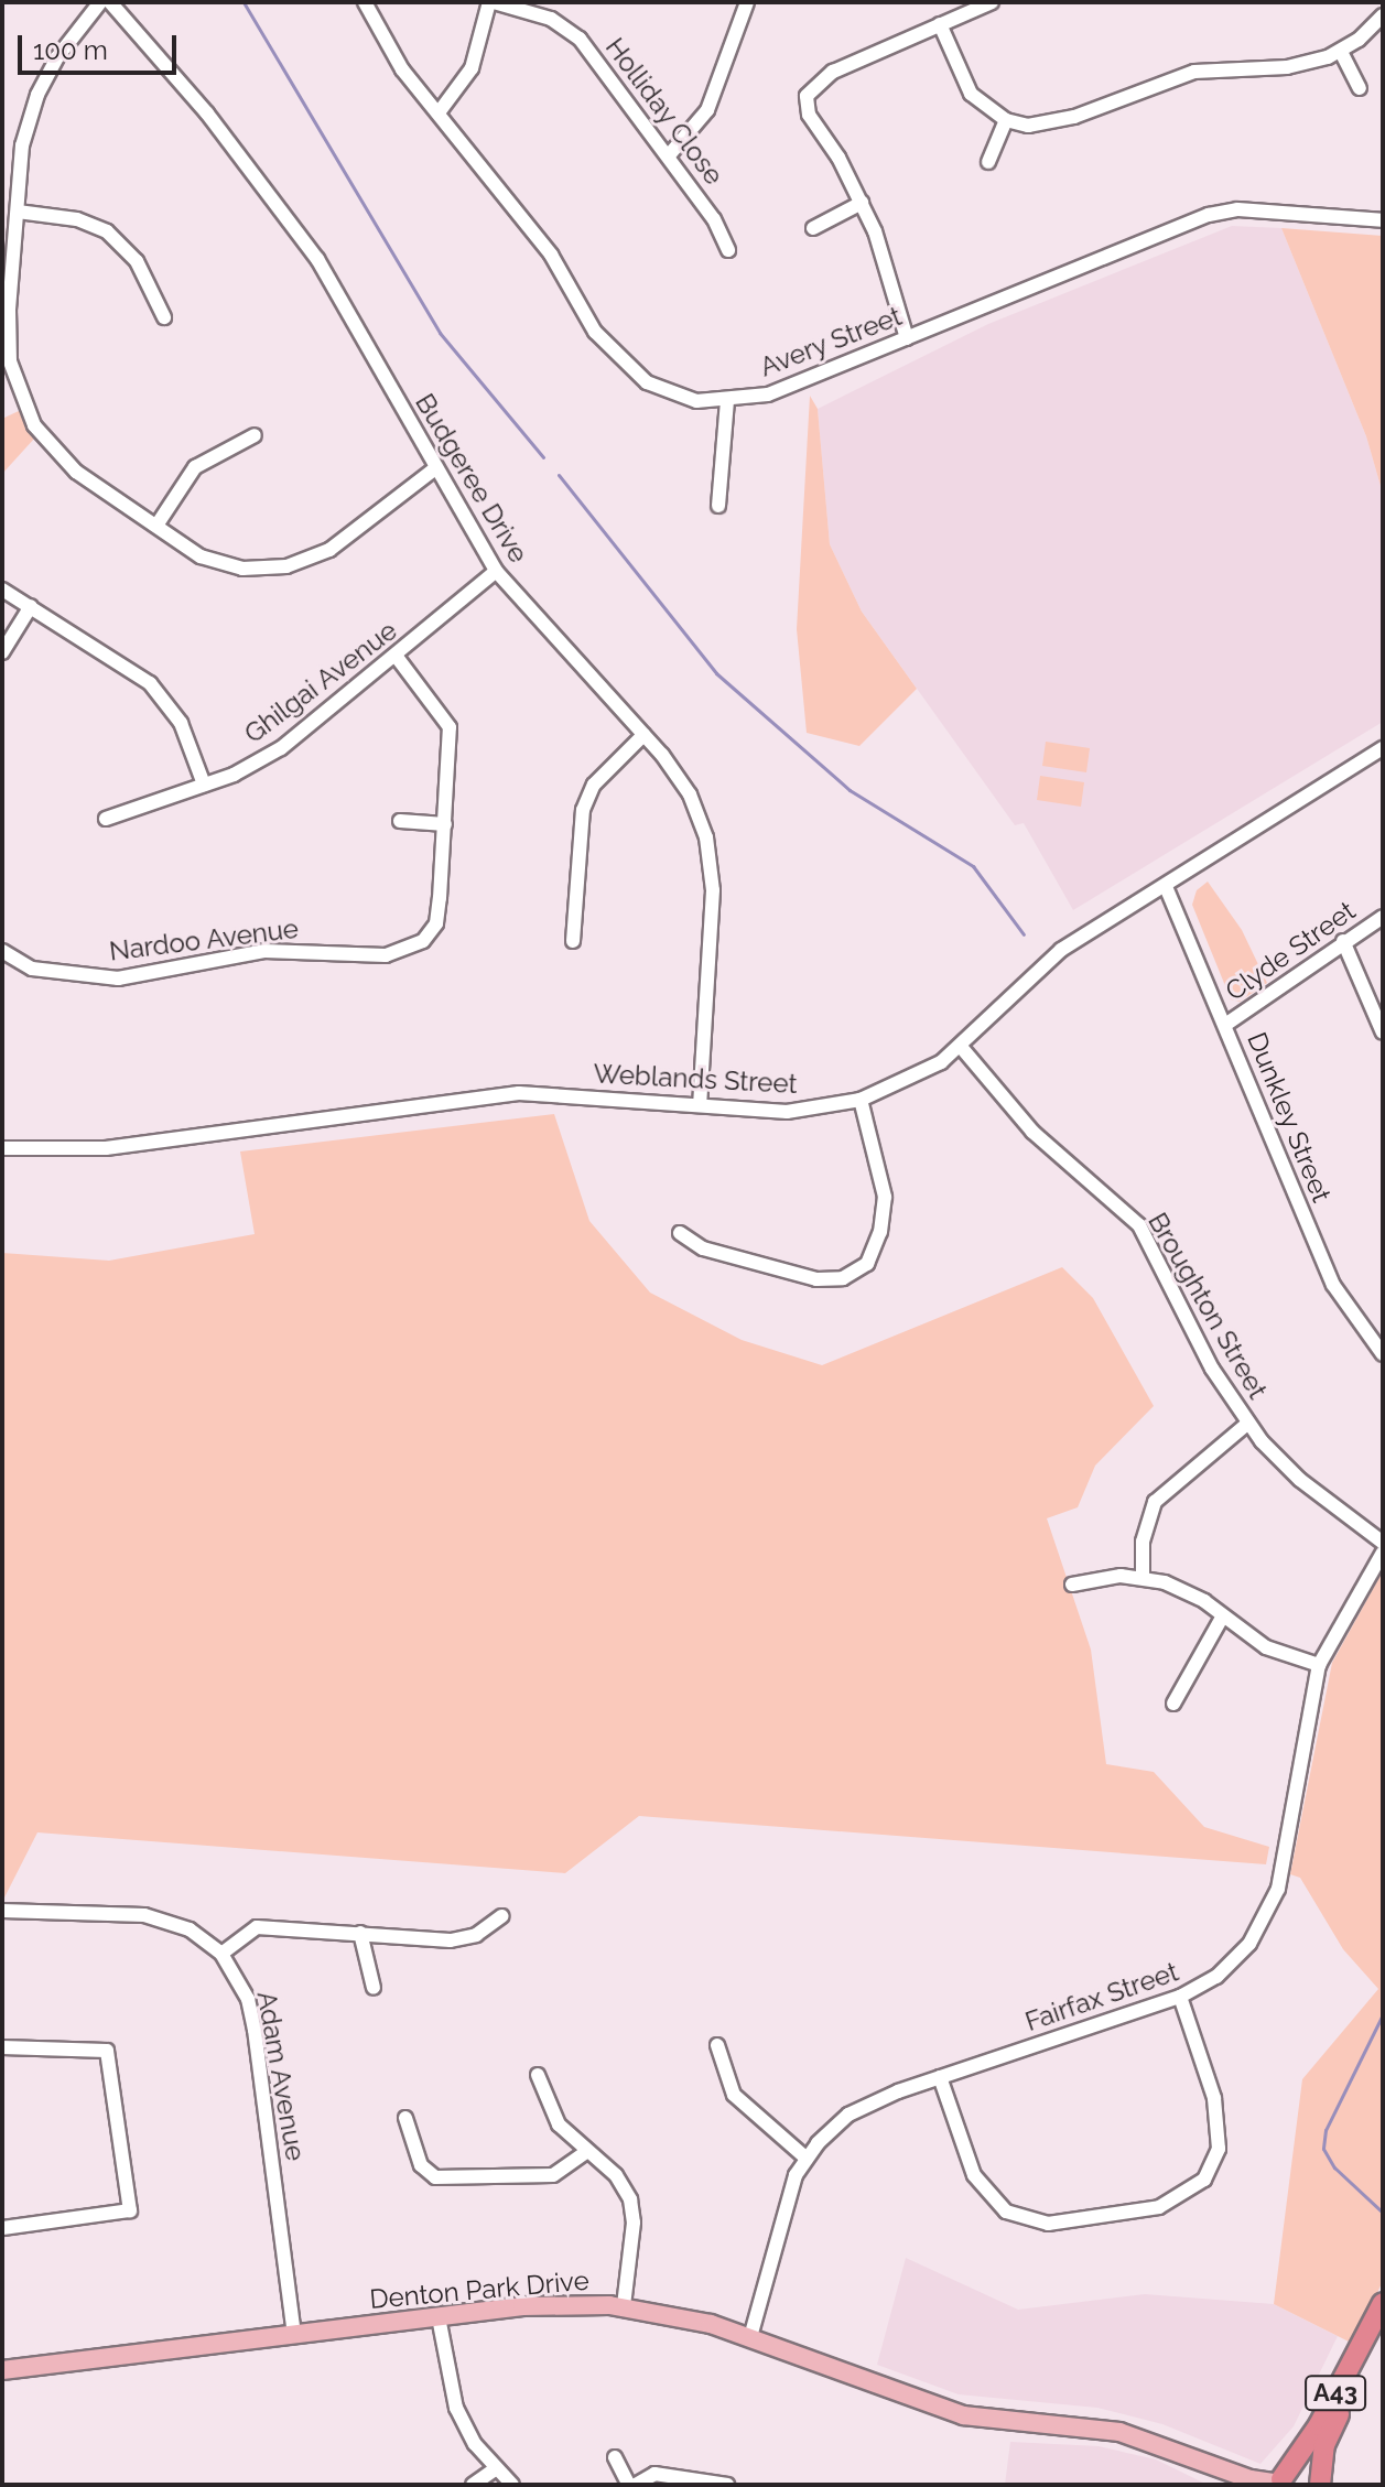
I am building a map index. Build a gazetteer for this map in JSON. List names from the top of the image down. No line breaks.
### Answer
{"streets":{"highway":["A43"],"main road":["Denton Park Drive"],"street":["Holliday Close","Avery Street","Budgeree Drive","Ghilgai Avenue","Nardoo Avenue","Clyde Street","Weblands Street","Dunkley Street","Broughton Street","Fairfax Street","Adam Avenue"]},"crossings":[["Budgeree Drive","Ghilgai Avenue"],["Budgeree Drive","Weblands Street"],["Ghilgai Avenue","Nardoo Avenue"],["Clyde Street","Dunkley Street"],["Weblands Street","Dunkley Street"],["Weblands Street","Broughton Street"],["Fairfax Street","Denton Park Drive"],["Adam Avenue","Denton Park Drive"],["Denton Park Drive","A43"]],"scale_bar":"100 m"}
